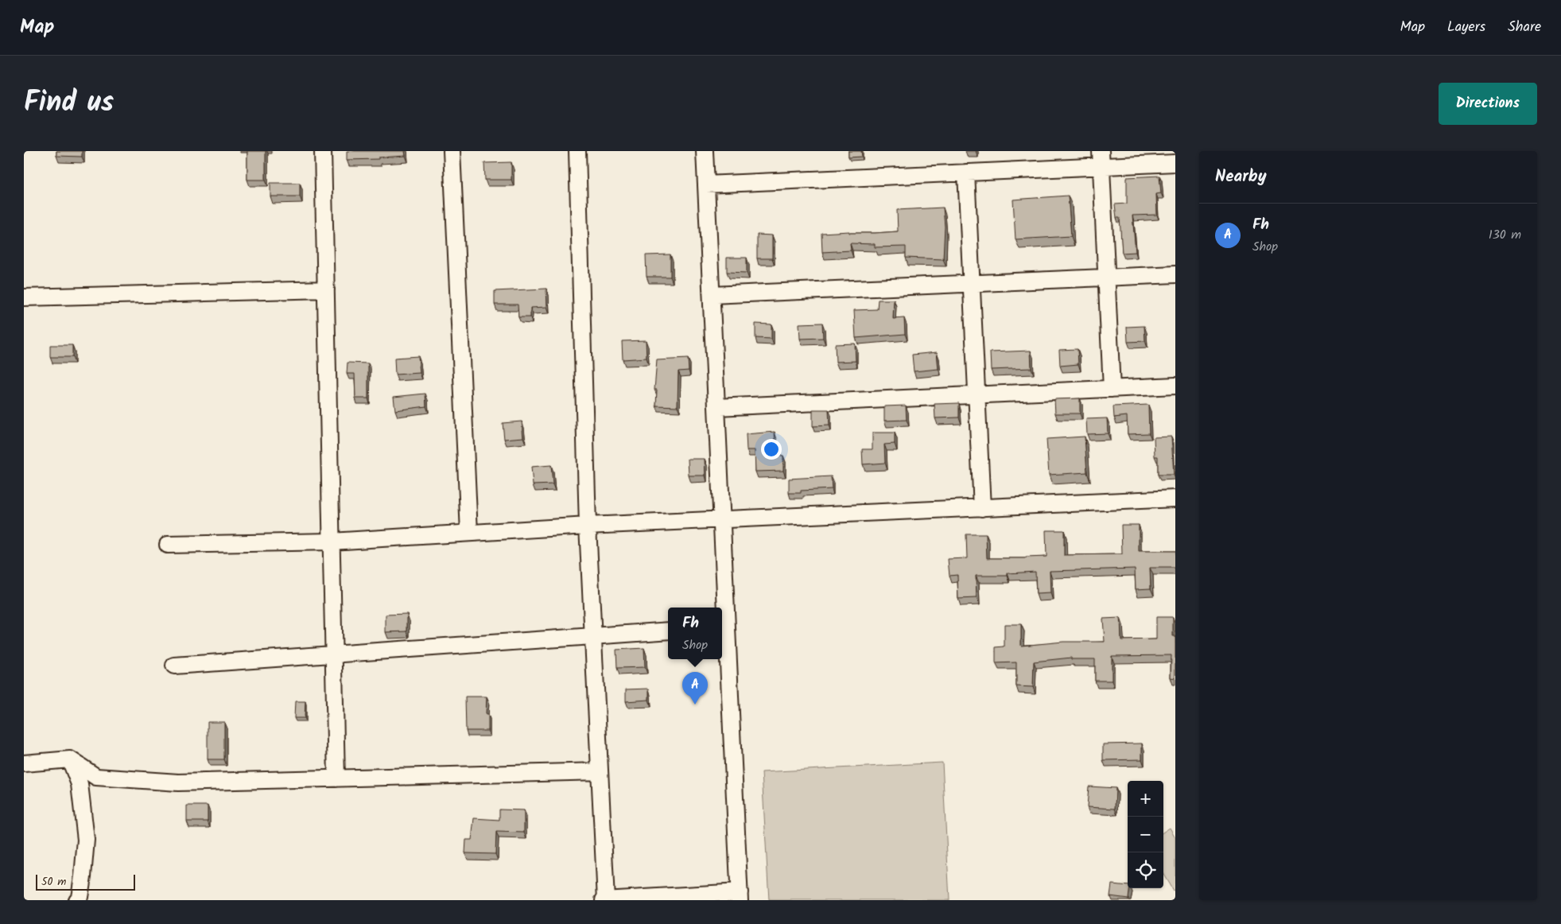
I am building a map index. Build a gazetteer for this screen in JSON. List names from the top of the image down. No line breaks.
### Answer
{"scale_bar":"50 m","page":{"header":"Map","nav":["Map","Layers","Share"],"title":"Find us","buttons":"Directions","heading":"Nearby","list":[{"mark":"A","name":"Fh","note":"Shop","value":"130 m"}],"popup":["Fh","Shop"],"pins":"A","map_buttons":["+","−"],"scale":"50 m"}}
